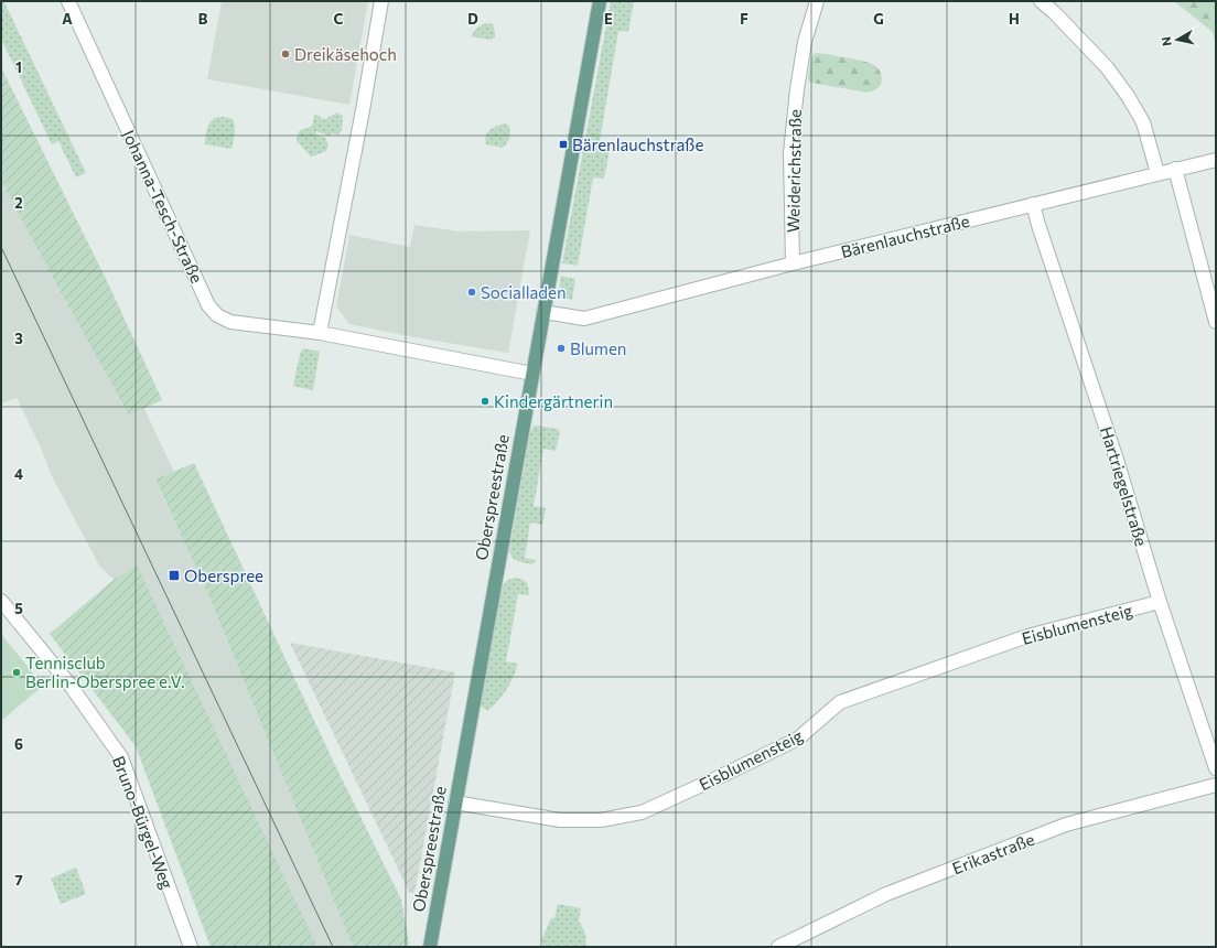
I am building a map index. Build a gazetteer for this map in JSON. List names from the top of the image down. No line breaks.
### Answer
{"streets":{"main road":["Oberspreestraße"],"street":["Weiderichstraße","Johanna-Tesch-Straße","Bärenlauchstraße","Hartriegelstraße","Eisblumensteig","Bruno-Bürgel-Weg","Erikastraße"]},"crossings":[["Weiderichstraße","Bärenlauchstraße"],["Johanna-Tesch-Straße","Oberspreestraße"],["Bärenlauchstraße","Hartriegelstraße"],["Bärenlauchstraße","Oberspreestraße"],["Hartriegelstraße","Eisblumensteig"],["Oberspreestraße","Eisblumensteig"]],"places":{"other":["Dreikäsehoch","Socialladen","Blumen","Kindergärtnerin","Tennisclub Berlin-Oberspree e.V."],"transit":["Bärenlauchstraße","Oberspree"]},"north":"left","grid":{"columns":["A","B","C","D","E","F","G","H"],"rows":["1","2","3","4","5","6","7"]}}
